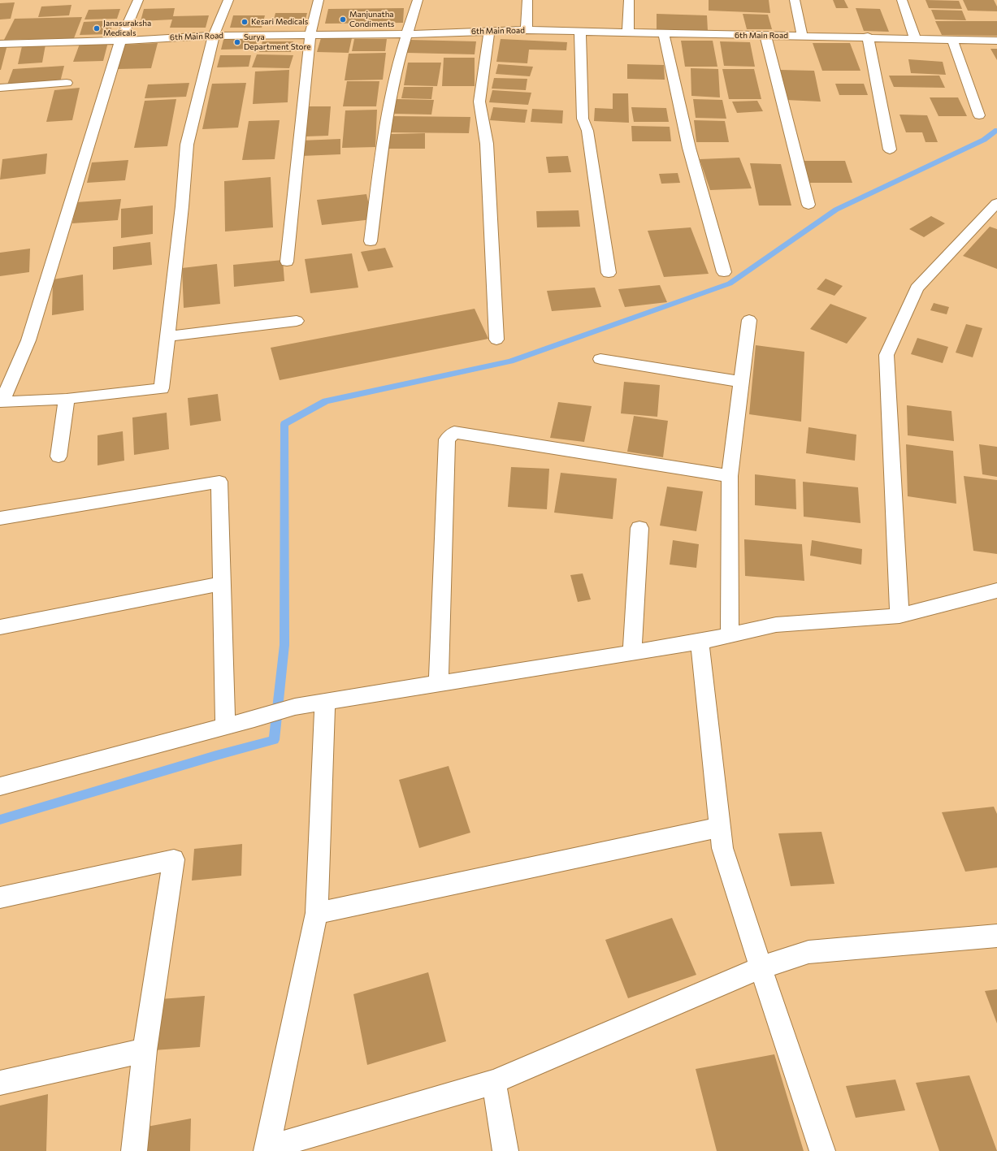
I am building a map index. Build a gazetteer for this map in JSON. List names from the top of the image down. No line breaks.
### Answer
{"streets":{"street":["6th Main Road"]},"places":["Manjunatha Condiments","Kesari Medicals","Janasuraksha Medicals","Surya Department Store"]}
